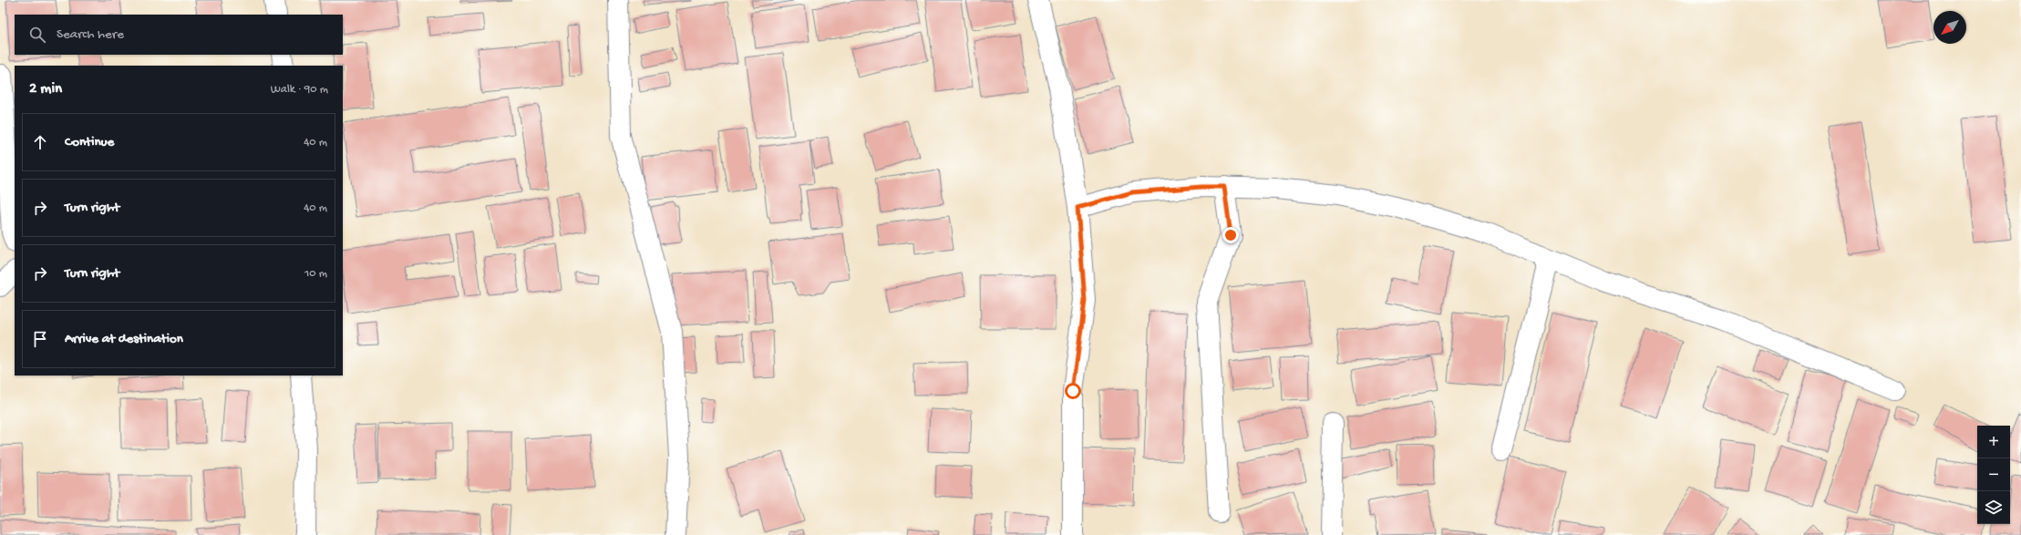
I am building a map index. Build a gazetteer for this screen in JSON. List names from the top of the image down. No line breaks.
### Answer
{"north":"bottom left","page":{"search":"Search here","heading":["2 min","Walk · 90 m"],"list":[["Continue","40 m"],["Turn right","40 m"],["Turn right","10 m"],"Arrive at destination"],"map_buttons":["+","−"]}}
